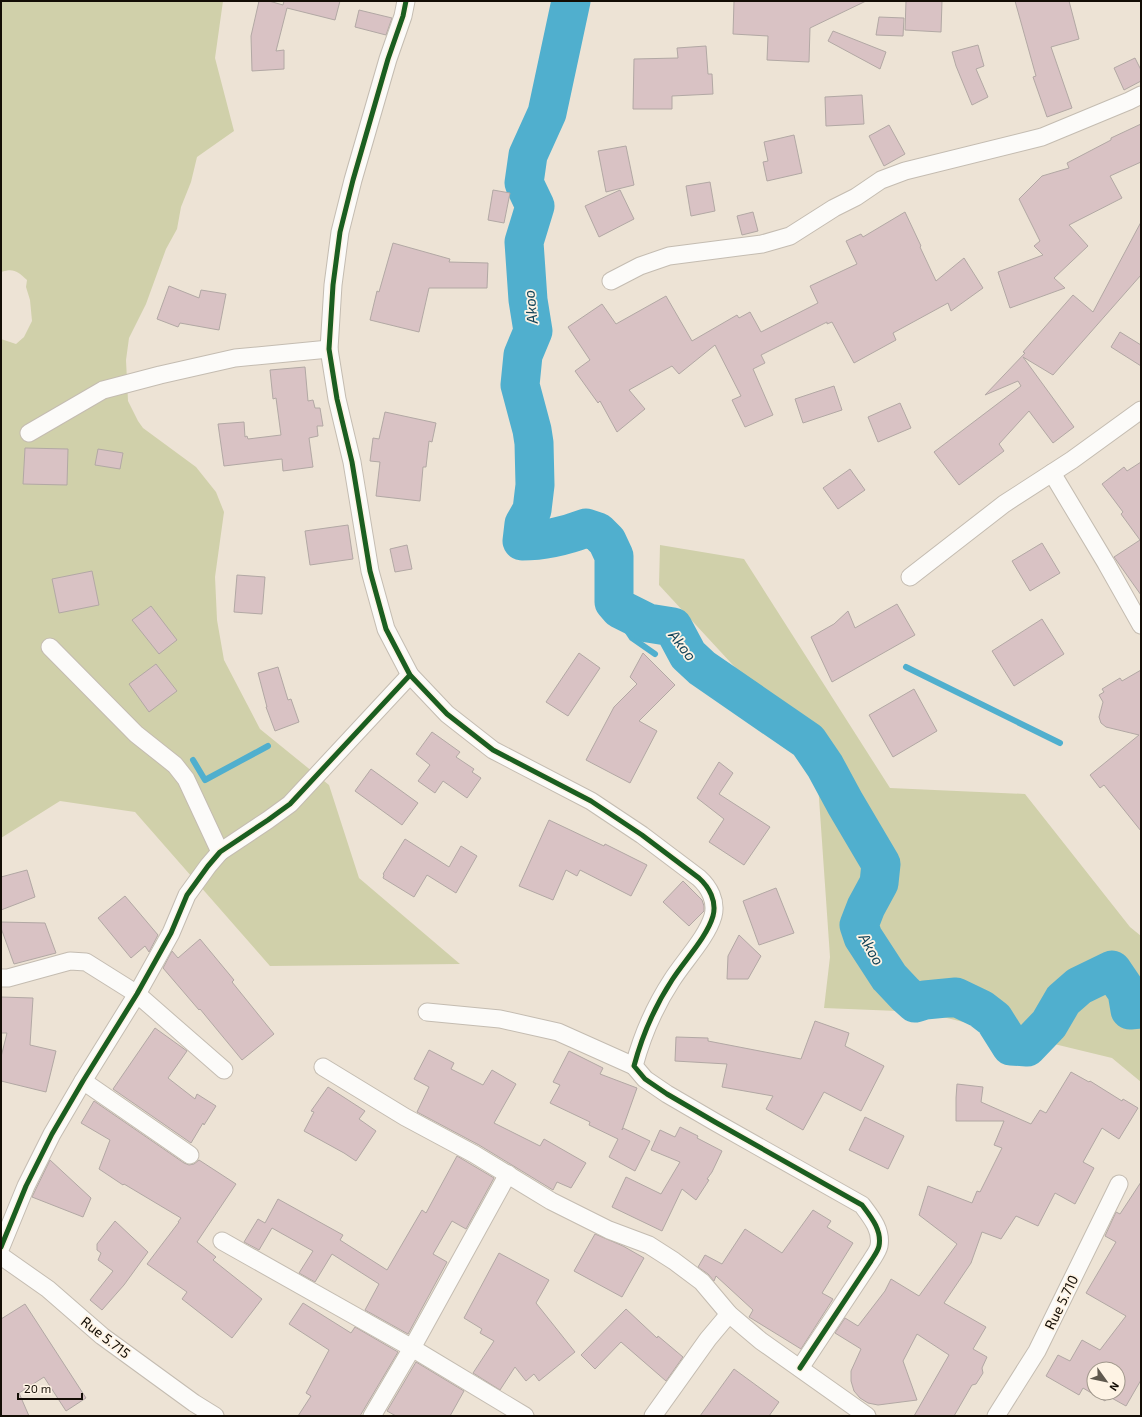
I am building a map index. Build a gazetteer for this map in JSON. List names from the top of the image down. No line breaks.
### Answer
{"streets":{"street":["Rue 5.710","Rue 5.715"]},"water":["Akoo"],"scale_bar":"20 m","north":"bottom right"}
